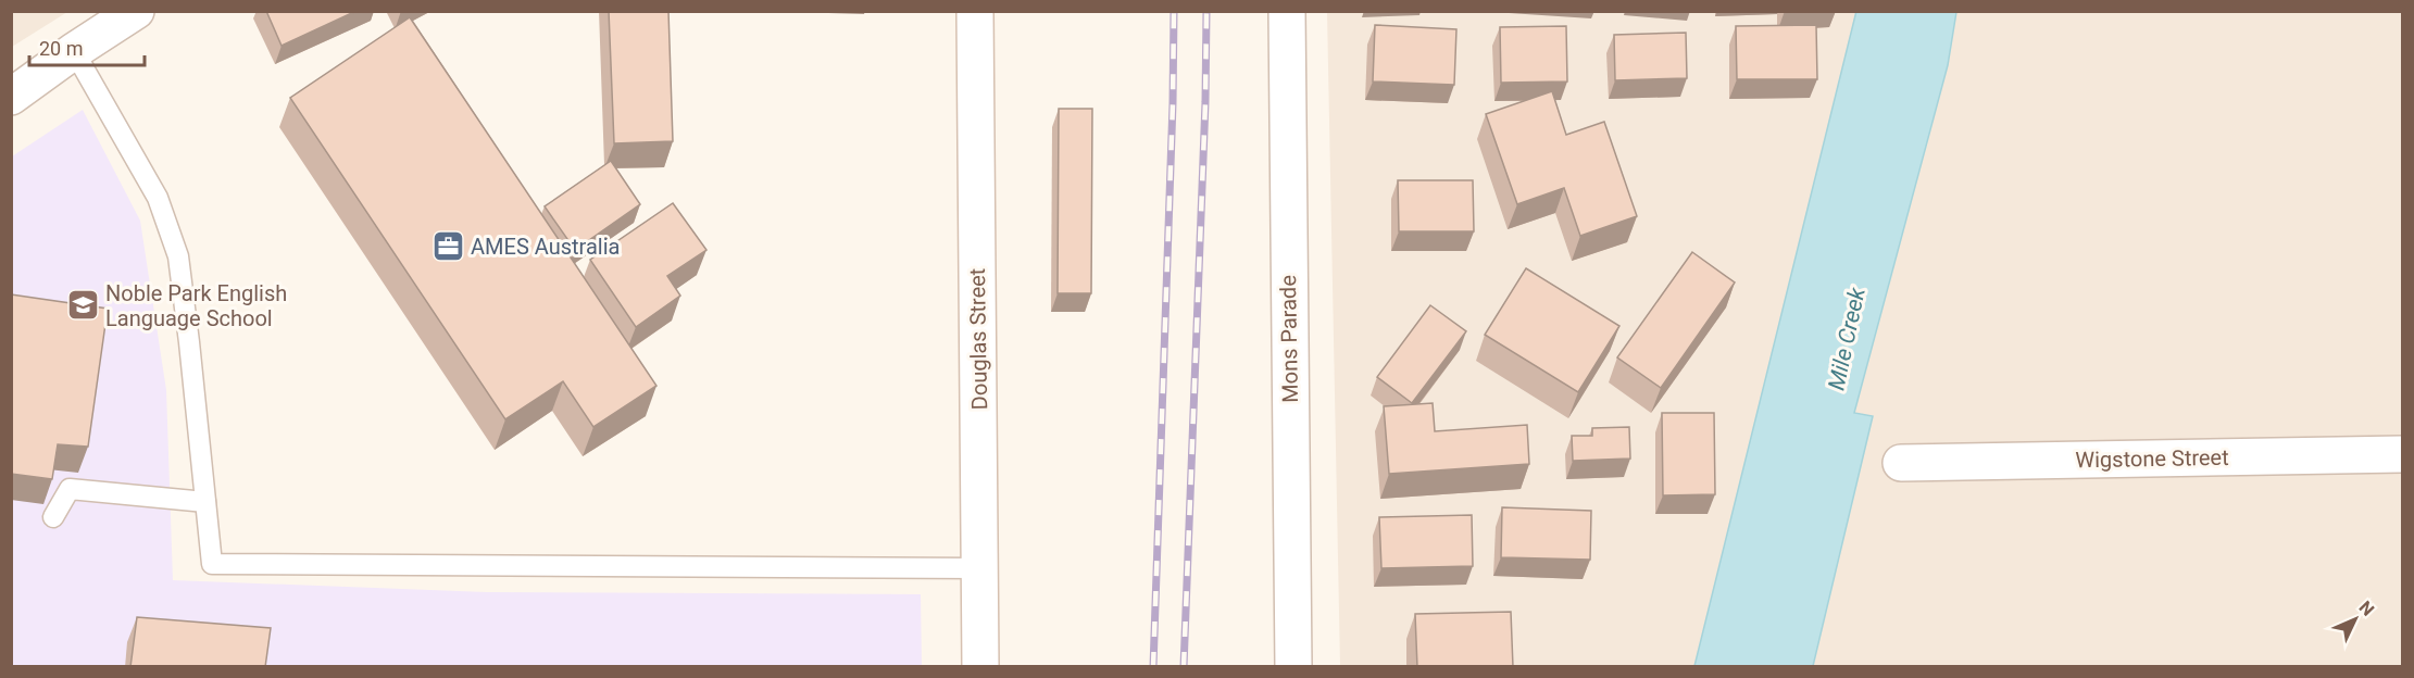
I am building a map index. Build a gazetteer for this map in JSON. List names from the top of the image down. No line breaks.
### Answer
{"streets":{"street":["Douglas Street","Mons Parade","Wigstone Street"]},"water":["Mile Creek"],"places":{"office":["AMES Australia"],"school or university":["Noble Park English Language School"]},"scale_bar":"20 m","north":"top right"}
